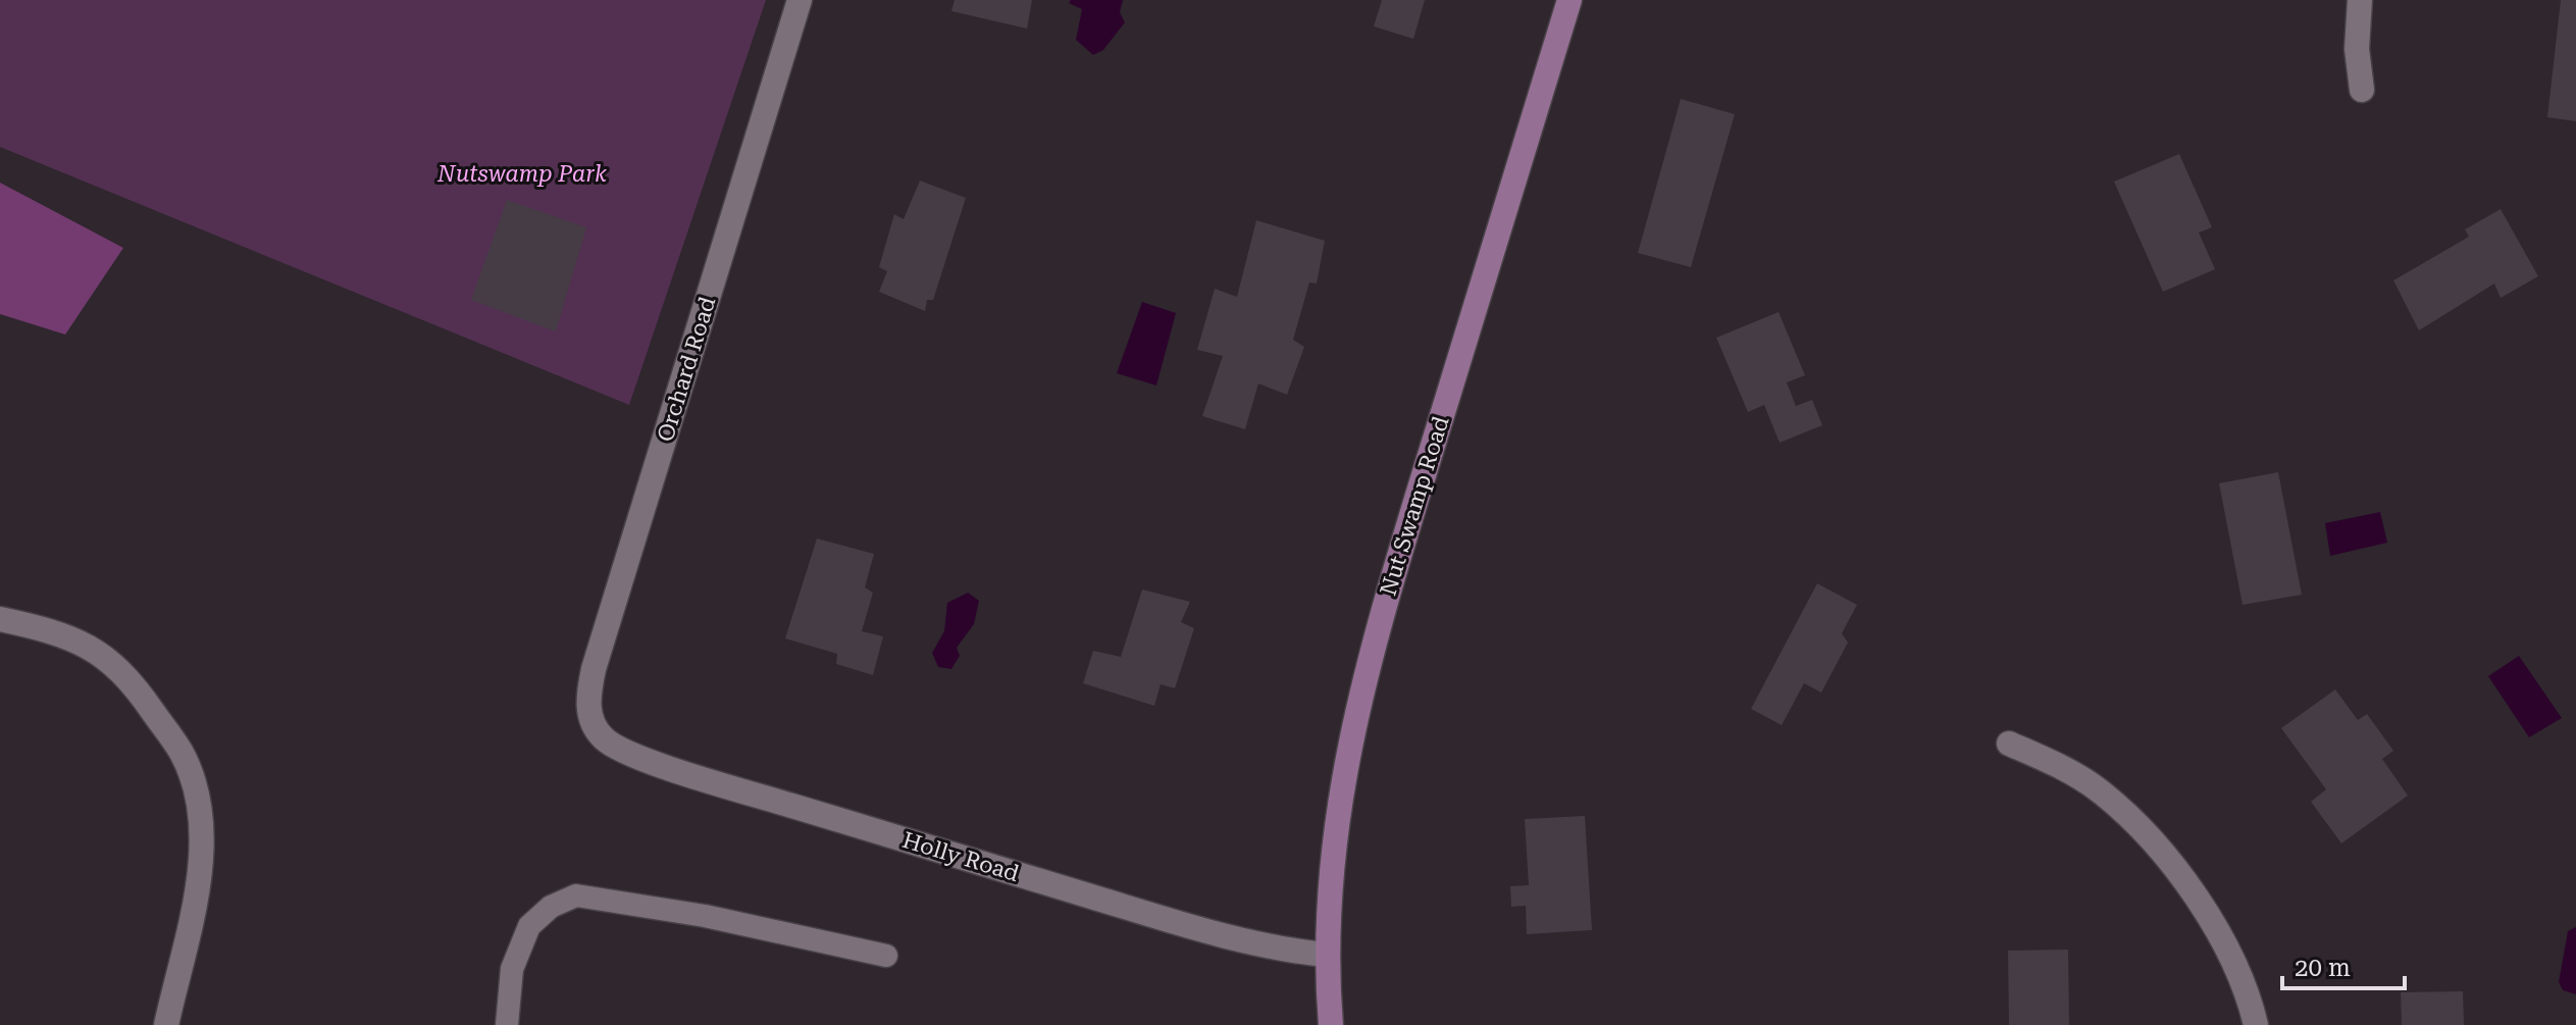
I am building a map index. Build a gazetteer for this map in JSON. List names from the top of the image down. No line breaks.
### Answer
{"streets":{"main road":["Nut Swamp Road"],"street":["Orchard Road","Holly Road"]},"crossings":[["Orchard Road","Holly Road"],["Nut Swamp Road","Holly Road"]],"parks":["Nutswamp Park"],"scale_bar":"20 m"}
